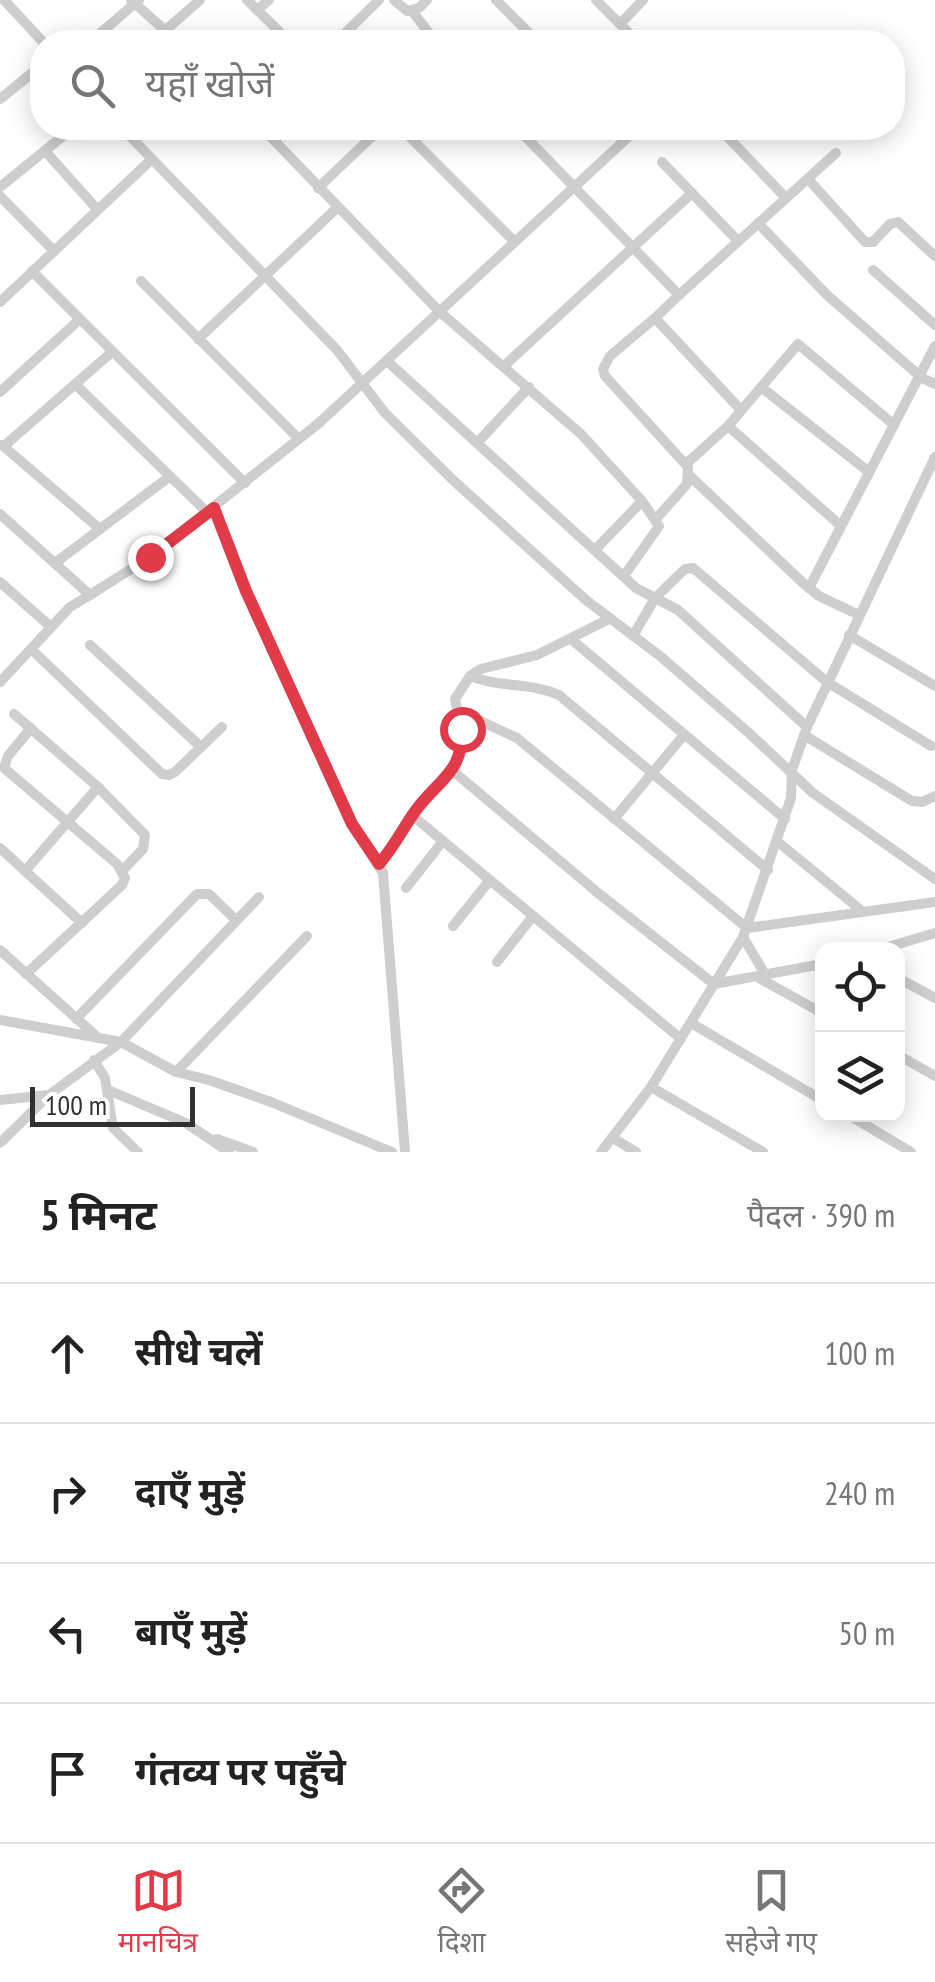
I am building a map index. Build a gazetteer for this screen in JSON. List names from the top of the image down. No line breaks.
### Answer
{"scale_bar":"100 m","page":{"search":"यहाँ खोजें","scale":"100 m","heading":["5 मिनट","पैदल · 390 m"],"list":[["सीधे चलें","100 m"],["दाएँ मुड़ें","240 m"],["बाएँ मुड़ें","50 m"],"गंतव्य पर पहुँचे"],"nav":["मानचित्र","दिशा","सहेजे गए"]}}
